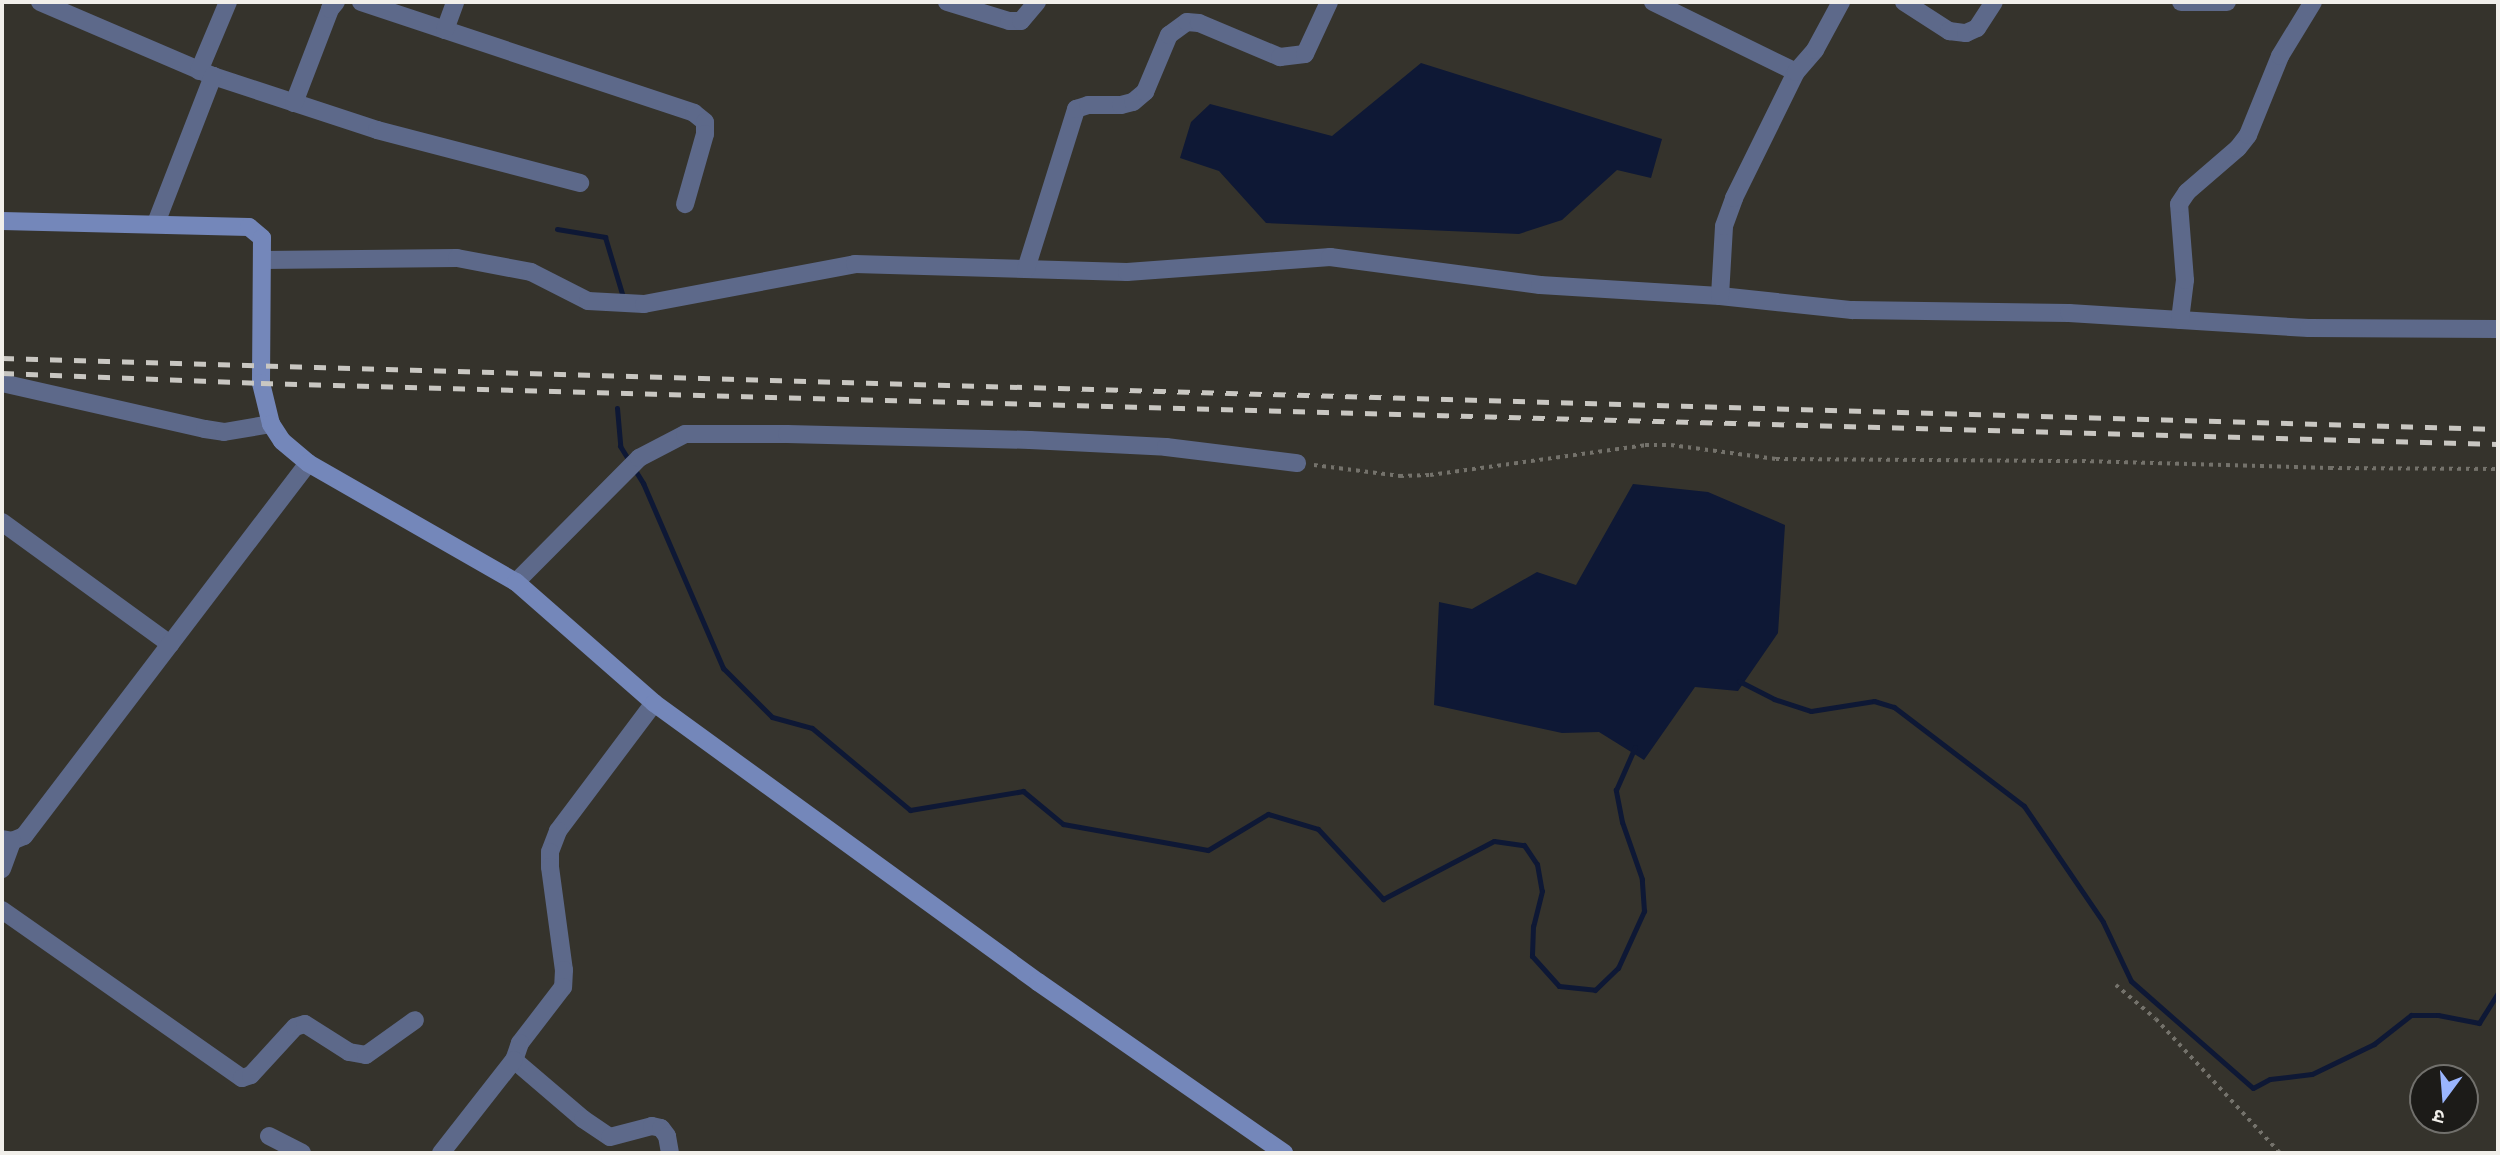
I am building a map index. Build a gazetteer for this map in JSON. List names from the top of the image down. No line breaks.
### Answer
{"north":"bottom"}
